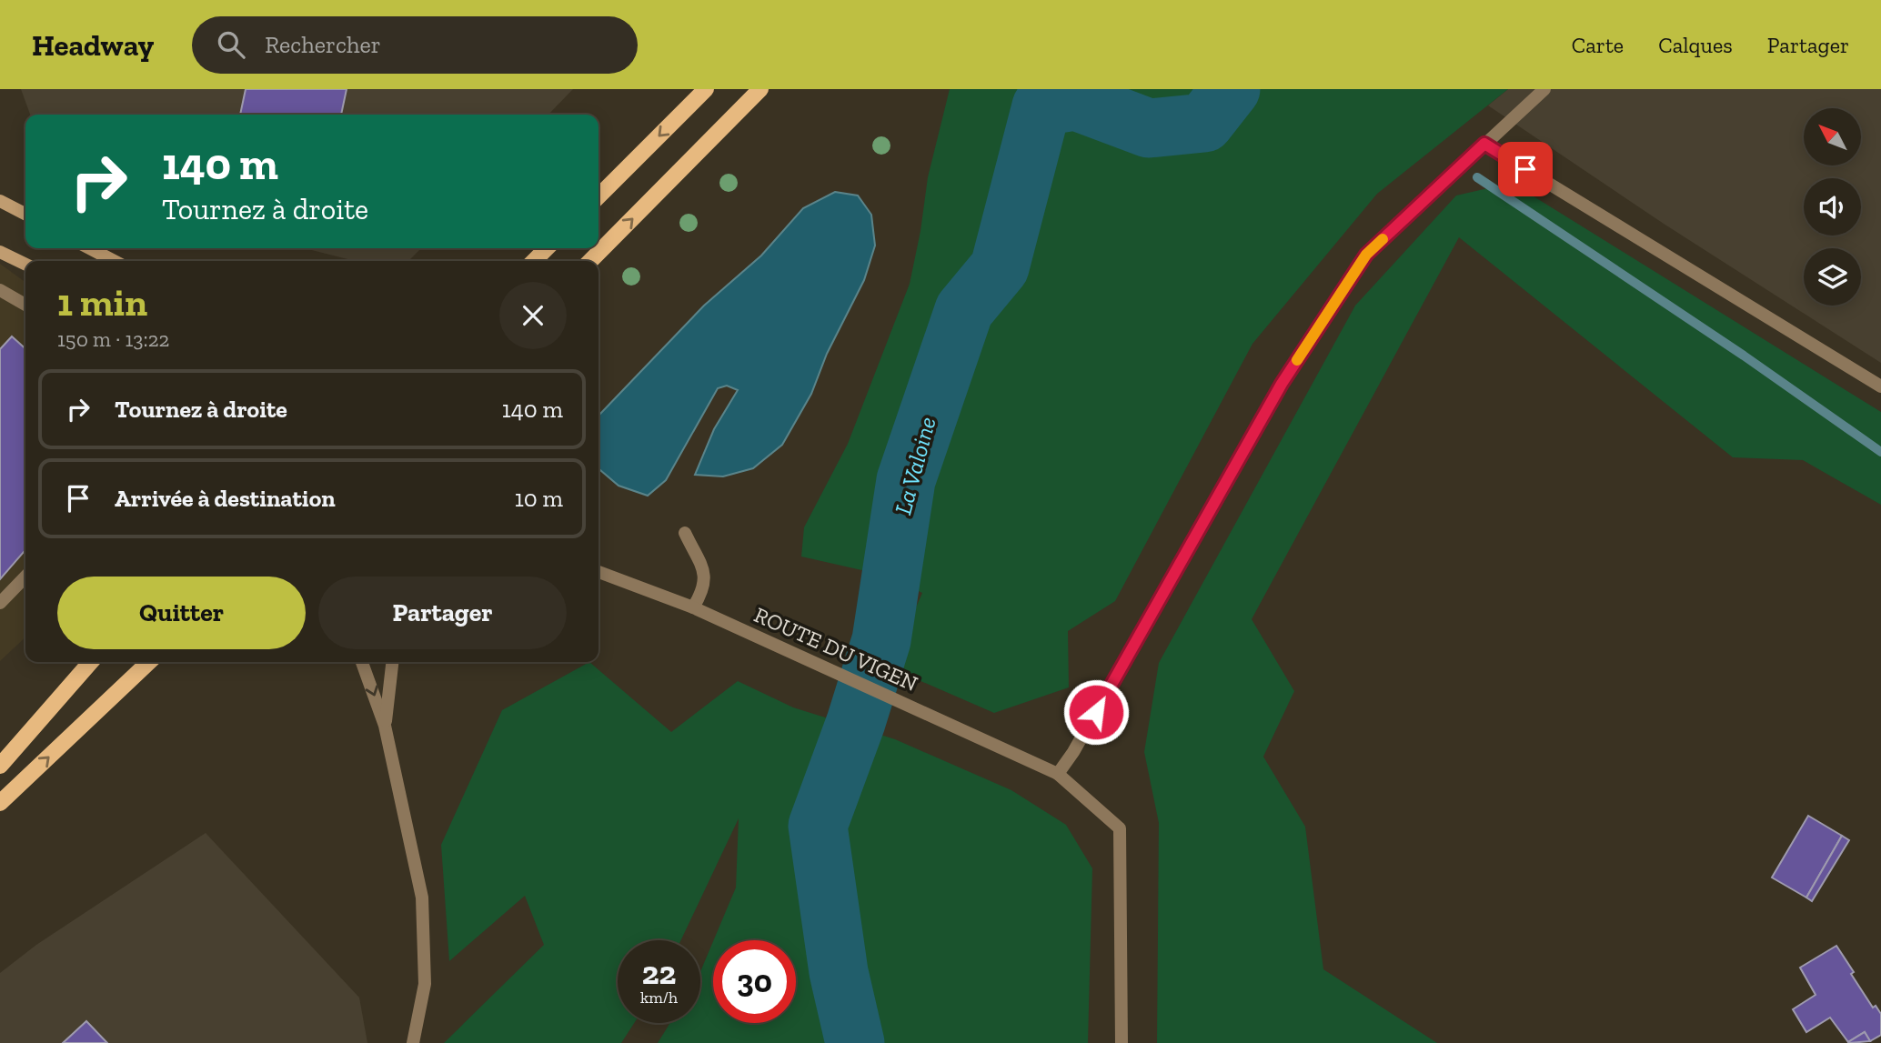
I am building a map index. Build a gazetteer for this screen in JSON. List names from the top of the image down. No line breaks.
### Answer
{"streets":{"street":["ROUTE DU VIGEN"]},"water":["La Valoine"],"north":"top left","page":{"header":"Headway","search":"Rechercher","nav":["Carte","Calques","Partager"],"turn":["140 m","Tournez à droite"],"heading":["1 min","150 m · 13:22"],"list":[{"name":"Tournez à droite","value":"140 m"},{"name":"Arrivée à destination","value":"10 m"}],"buttons":["Quitter","Partager"],"speed":"22 km/h","limit":"30"}}
